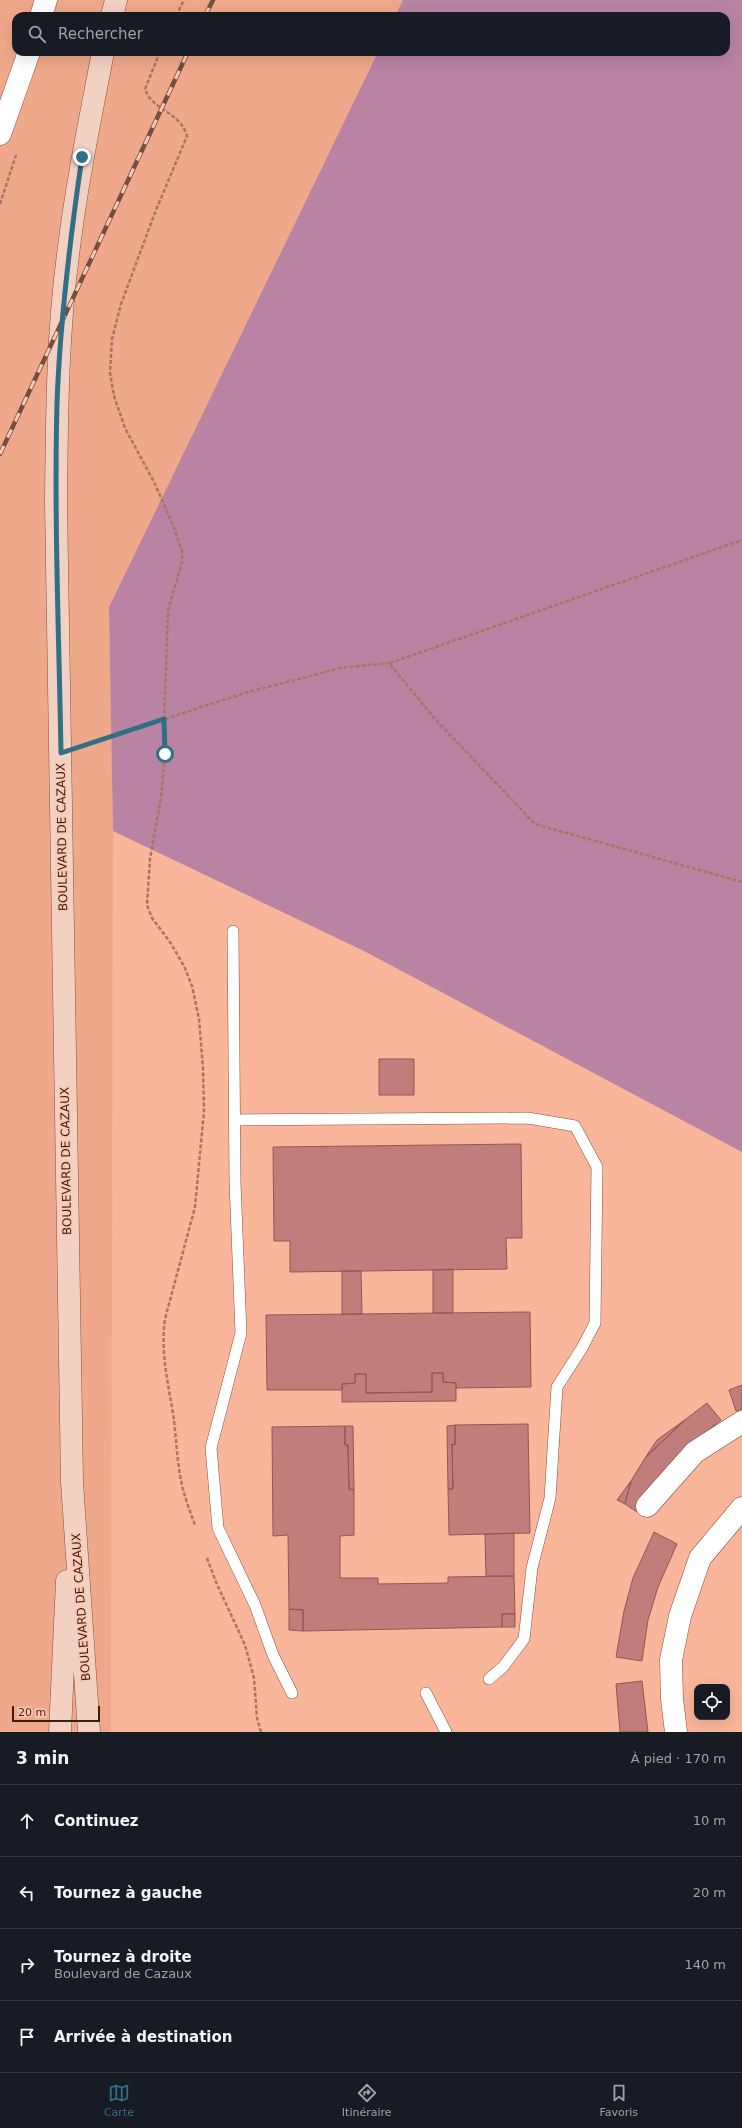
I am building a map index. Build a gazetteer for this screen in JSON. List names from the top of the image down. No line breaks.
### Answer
{"streets":{"main road":["BOULEVARD DE CAZAUX"]},"scale_bar":"20 m","page":{"search":"Rechercher","scale":"20 m","heading":["3 min","À pied · 170 m"],"list":[["Continuez","10 m"],["Tournez à gauche","20 m"],["Tournez à droite","Boulevard de Cazaux","140 m"],"Arrivée à destination"],"nav":["Carte","Itinéraire","Favoris"]}}
